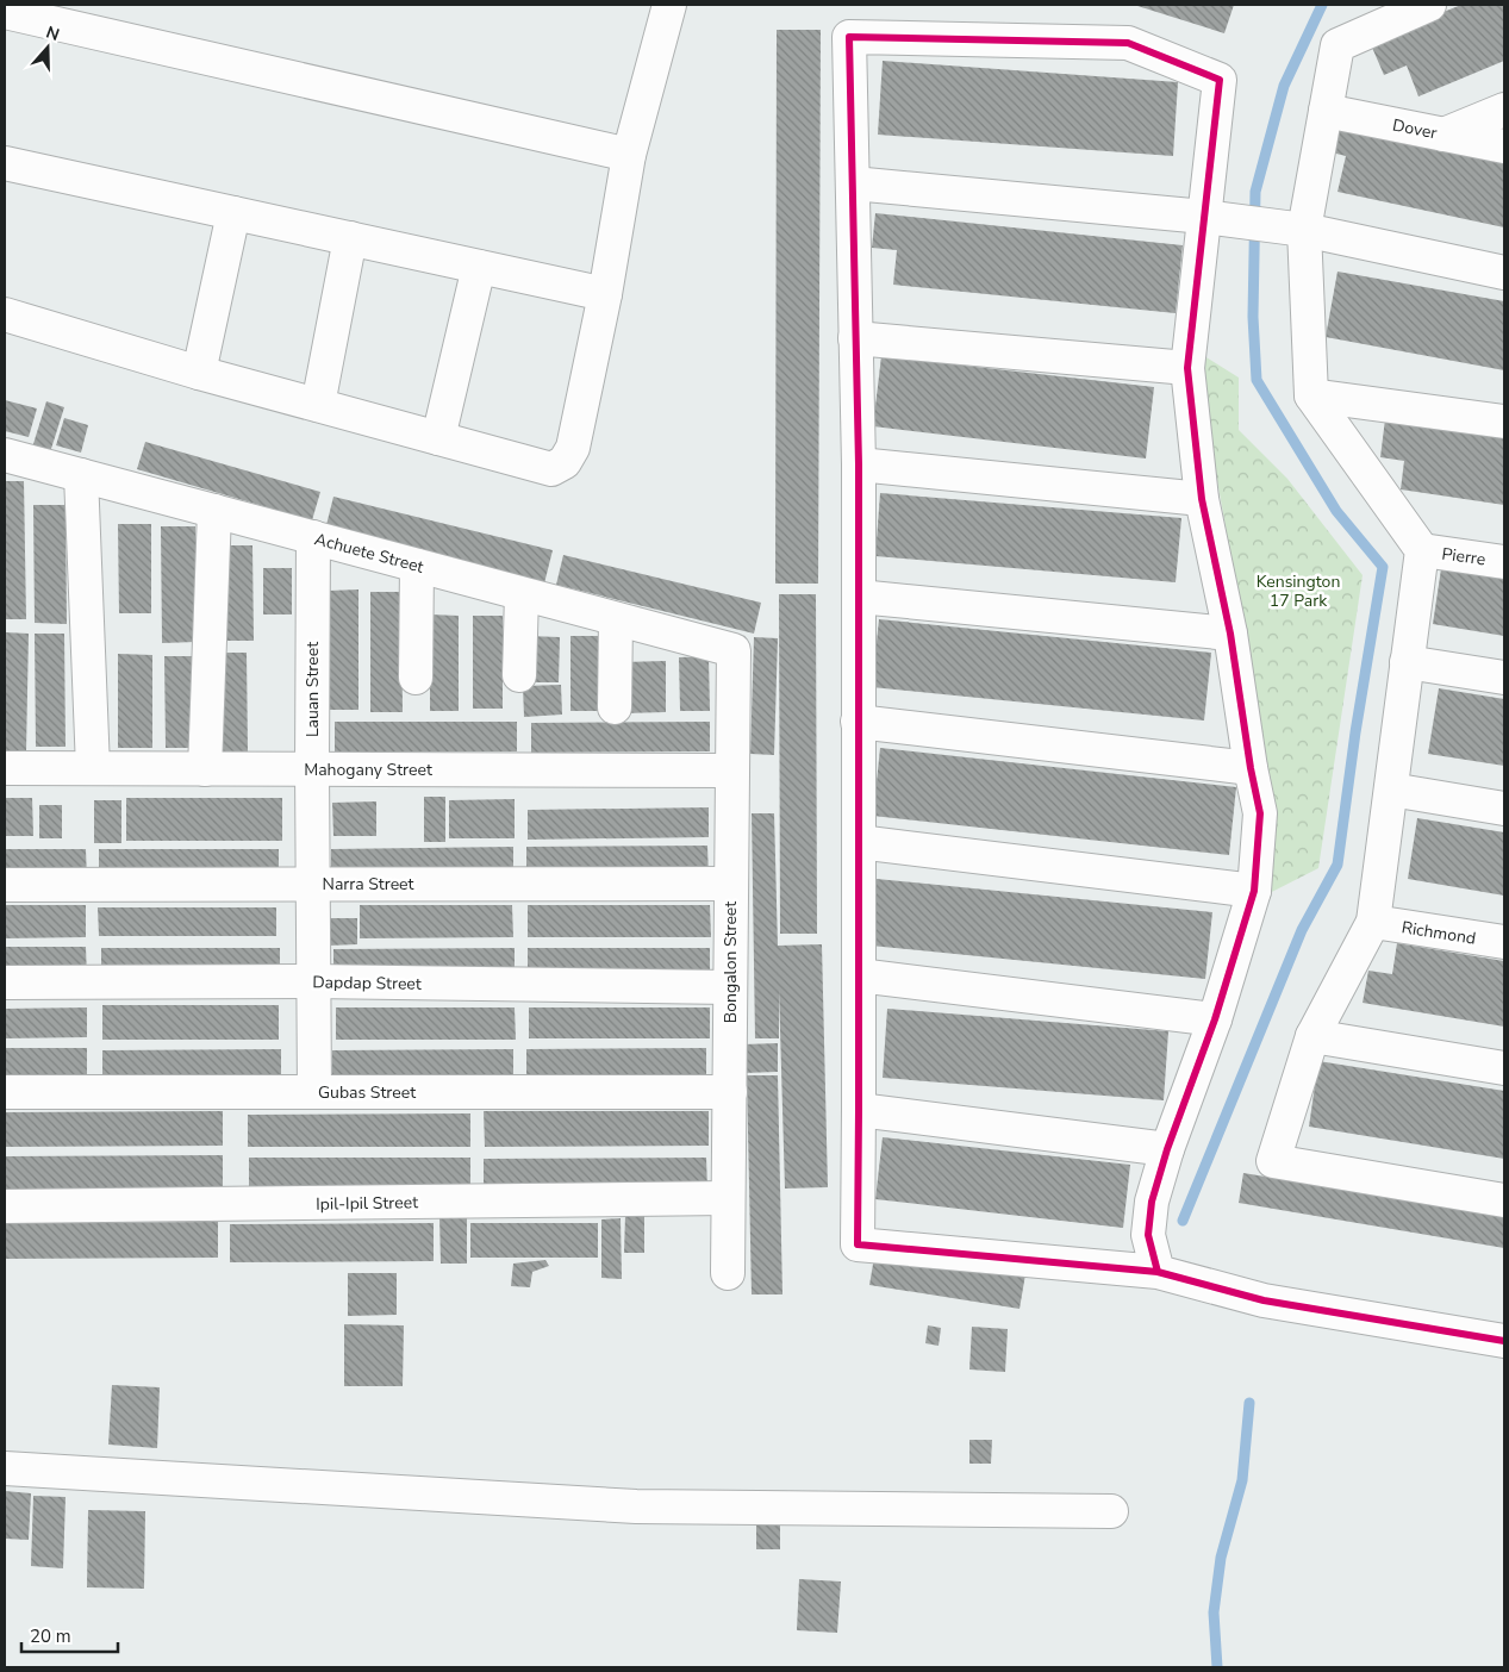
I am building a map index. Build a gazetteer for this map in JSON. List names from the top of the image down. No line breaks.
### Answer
{"streets":{"street":["Dover","Achuete Street","Pierre","Lauan Street","Mahogany Street","Narra Street","Richmond","Bongalon Street","Dapdap Street","Gubas Street","Ipil-Ipil Street"]},"crossings":[["Achuete Street","Lauan Street"],["Achuete Street","Bongalon Street"],["Lauan Street","Mahogany Street"],["Lauan Street","Narra Street"],["Lauan Street","Dapdap Street"],["Lauan Street","Gubas Street"],["Mahogany Street","Bongalon Street"],["Narra Street","Bongalon Street"],["Bongalon Street","Dapdap Street"],["Bongalon Street","Gubas Street"],["Bongalon Street","Ipil-Ipil Street"]],"parks":["Kensington 17 Park"],"scale_bar":"20 m","north":"top"}
